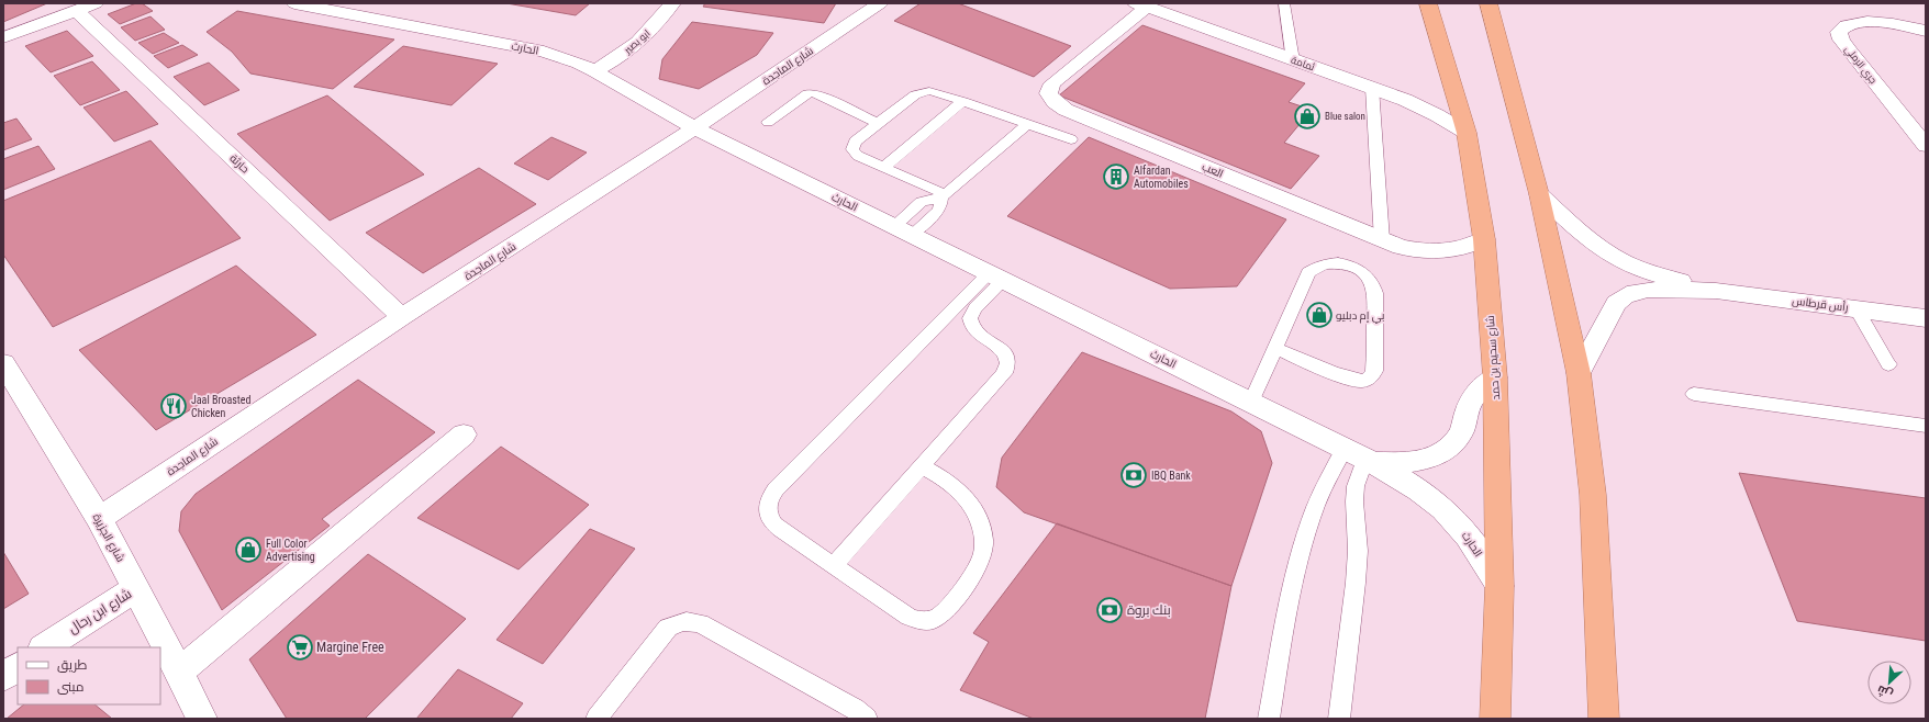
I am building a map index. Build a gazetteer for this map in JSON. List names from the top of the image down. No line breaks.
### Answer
{"streets":{"highway":["شارع سحيم بن حمد"],"street":["ابو بصير","الحارث","ثمامة","جري الرملي","شارع الماجدة","حارثة","العب","رأس قرطاس","شارع الجزيرة","شارع ابن رحال"]},"crossings":[["ابو بصير","الحارث"],["الحارث","شارع الماجدة"],["الحارث","شارع سحيم بن حمد"],["ثمامة","العب"],["ثمامة","شارع سحيم بن حمد"],["شارع الماجدة","حارثة"],["شارع الماجدة","شارع الجزيرة"],["العب","شارع سحيم بن حمد"],["شارع الجزيرة","شارع ابن رحال"]],"places":{"shop":["Blue salon","بي إم دبليو","Full Color Advertising"],"building":["Alfardan Automobiles"],"restaurant":["Jaal Broasted Chicken"],"bank":["IBQ Bank","بنك بروة"],"supermarket":["Margine Free"]},"legend":["طريق","مبنى"],"north":"bottom left"}
